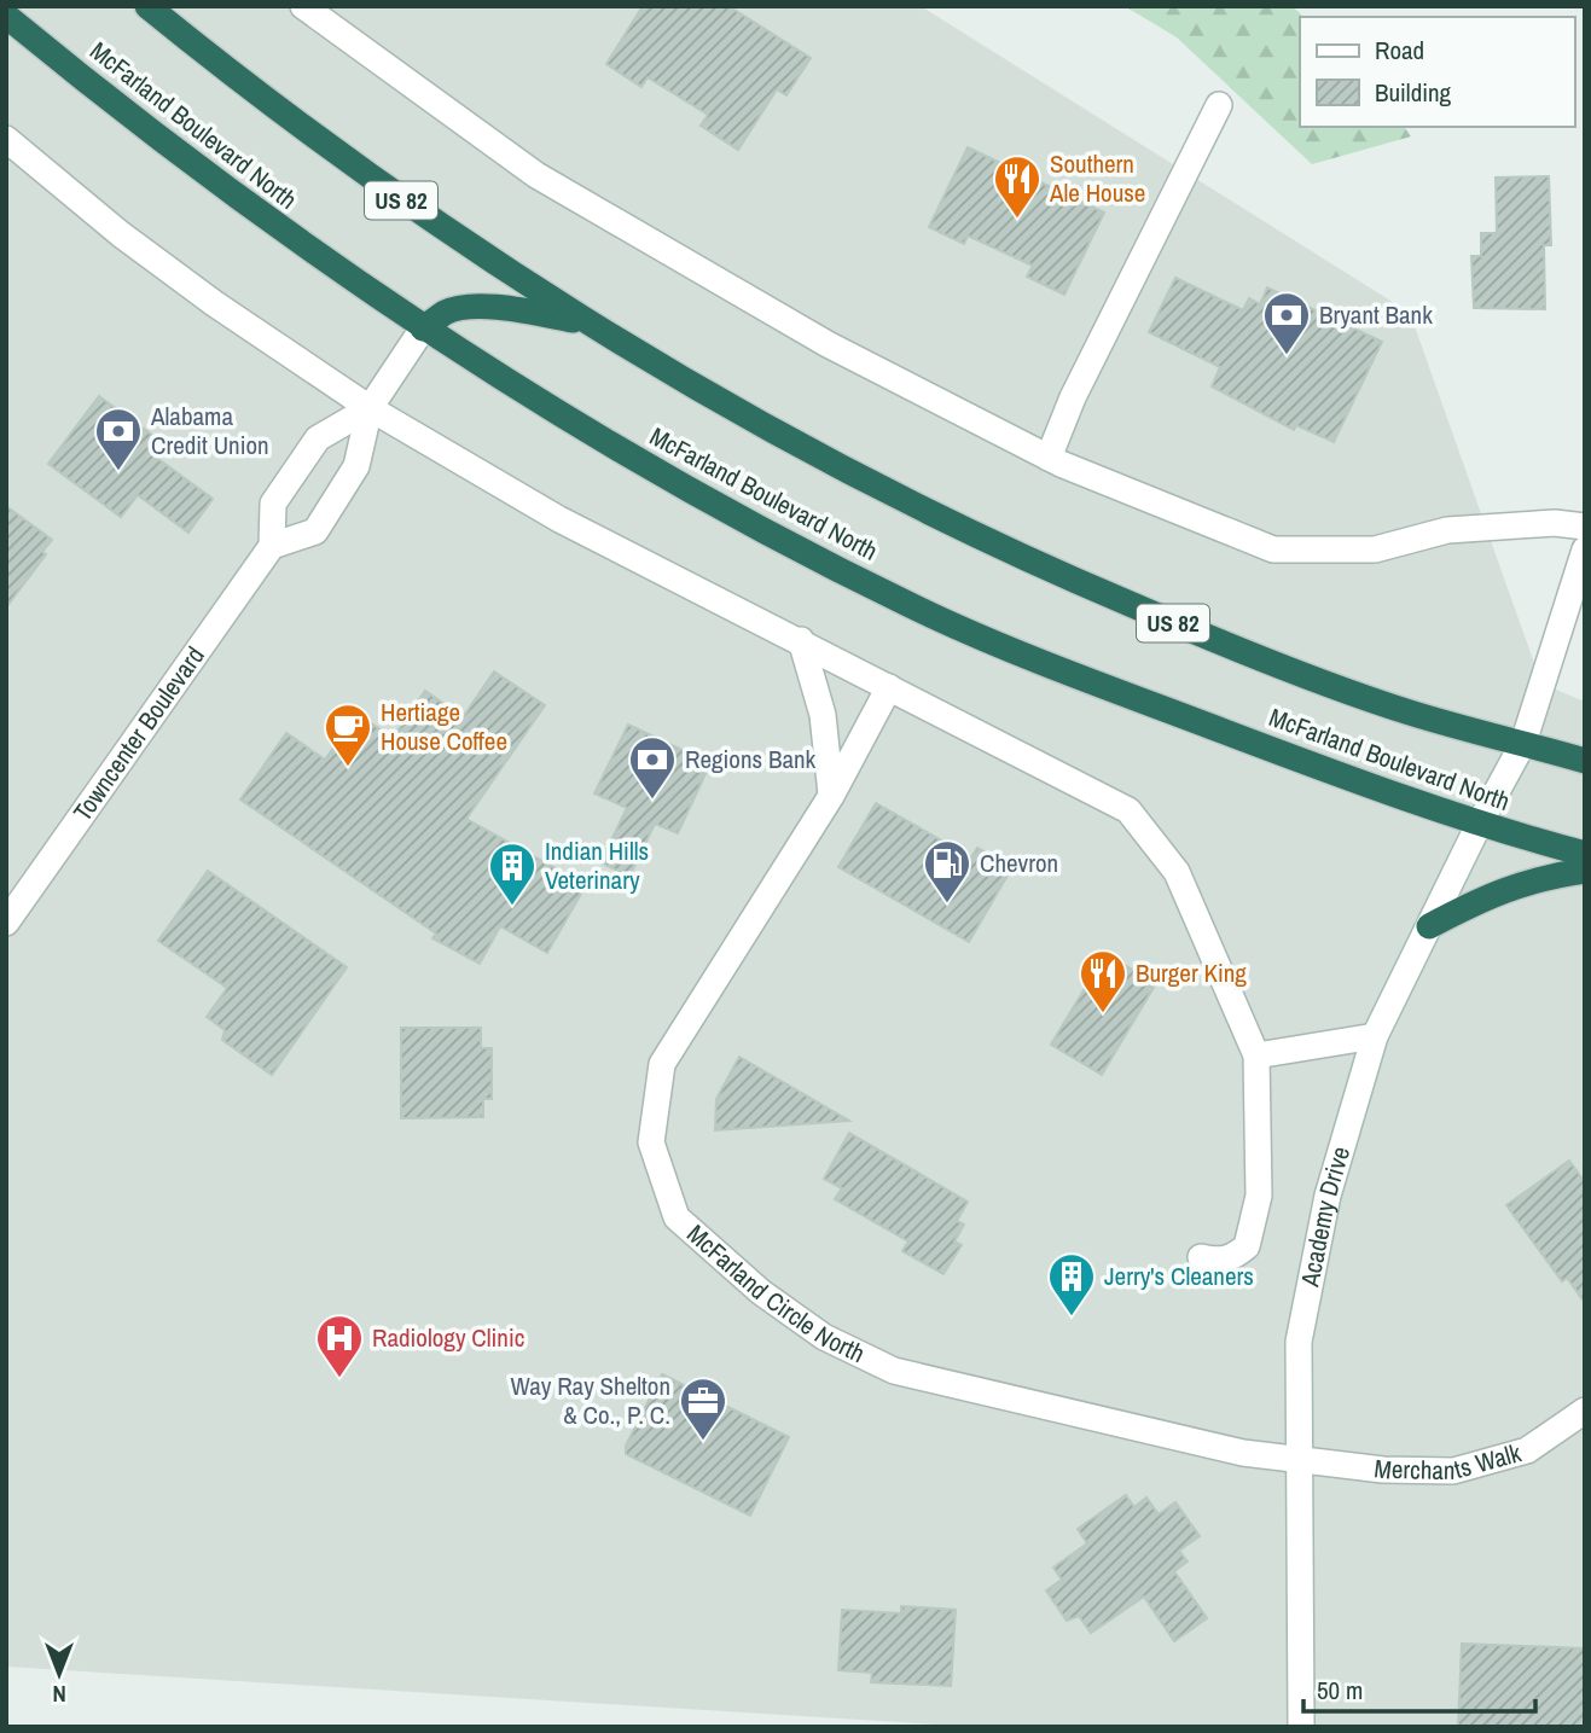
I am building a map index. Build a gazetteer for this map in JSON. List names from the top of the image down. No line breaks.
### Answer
{"streets":{"highway":["McFarland Boulevard North","US 82"],"street":["Towncenter Boulevard","Academy Drive","McFarland Circle North","Merchants Walk"]},"crossings":[["McFarland Boulevard North","Academy Drive"],["Academy Drive","McFarland Circle North"],["Academy Drive","Merchants Walk"],["McFarland Circle North","Merchants Walk"]],"places":{"restaurant":["Southern Ale House","Burger King"],"bank":["Bryant Bank","Alabama Credit Union","Regions Bank"],"cafe":["Hertiage House Coffee"],"fuel station":["Chevron"],"building":["Indian Hills Veterinary","Jerry's Cleaners"],"hospital":["Radiology Clinic"],"office":["Way Ray Shelton & Co., P. C."]},"legend":["Road","Building"],"scale_bar":"50 m","north":"bottom"}
